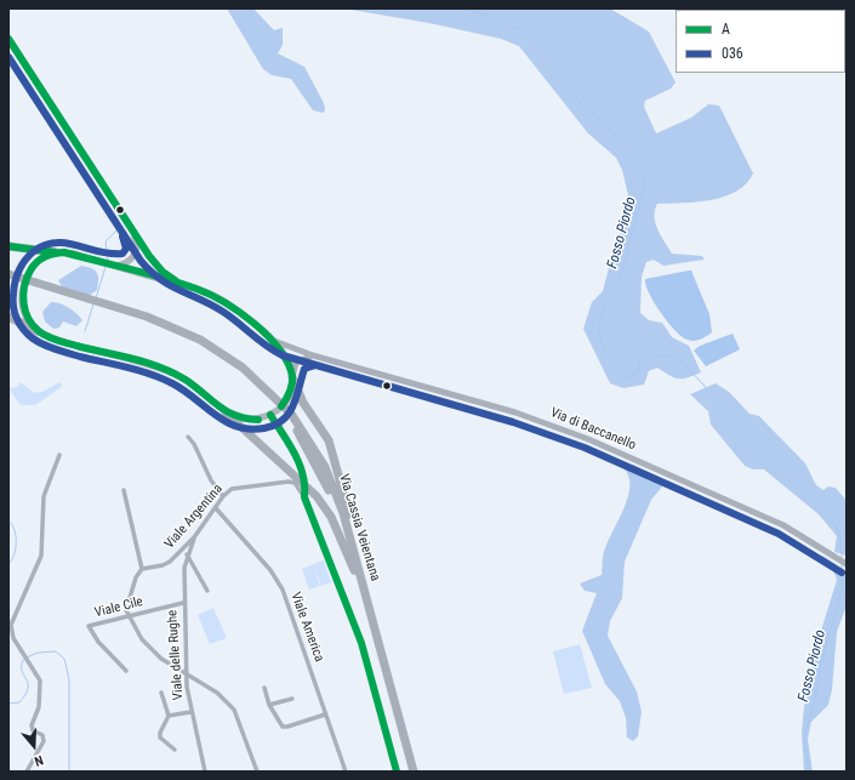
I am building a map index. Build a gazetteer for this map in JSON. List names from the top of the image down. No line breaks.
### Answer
{"streets":{"highway":["Via Cassia Veientana"],"street":["Via di Baccanello","Viale Argentina","Viale Cile","Viale America","Viale delle Rughe"]},"crossings":[["Viale Argentina","Viale America"],["Viale Argentina","Viale delle Rughe"],["Viale Cile","Viale delle Rughe"]],"water":["Fosso Piordo"],"lines":["transit line A","transit line 036"],"legend":["A","036"],"north":"bottom"}
